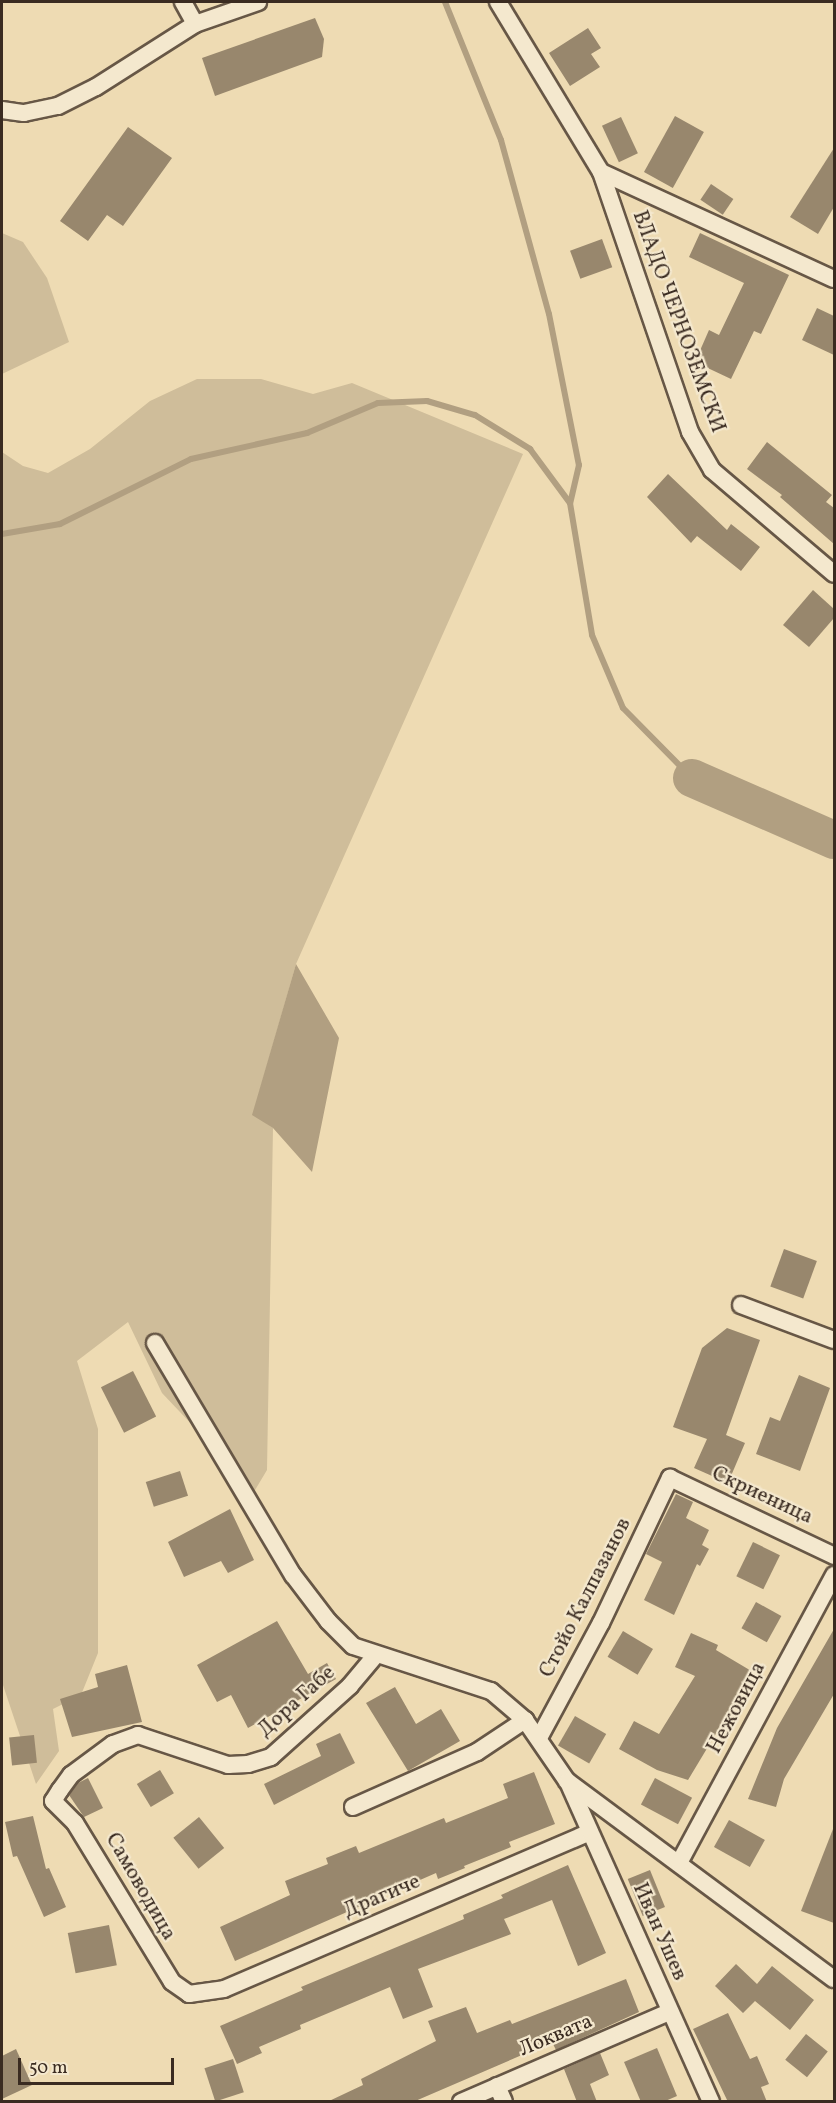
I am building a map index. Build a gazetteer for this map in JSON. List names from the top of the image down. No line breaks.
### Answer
{"streets":{"street":["ВЛАДО ЧЕРНОЗЕМСКИ","Скриеница","Стойо Калпазанов","Дора Габе","Нежовица","Самоводица","Драгиче","Иван Ушев","Локвата"]},"crossings":[["Скриеница","Стойо Калпазанов"],["Дора Габе","Самоводица"],["Самоводица","Драгиче"],["Драгиче","Иван Ушев"],["Иван Ушев","Локвата"]],"scale_bar":"50 m"}
